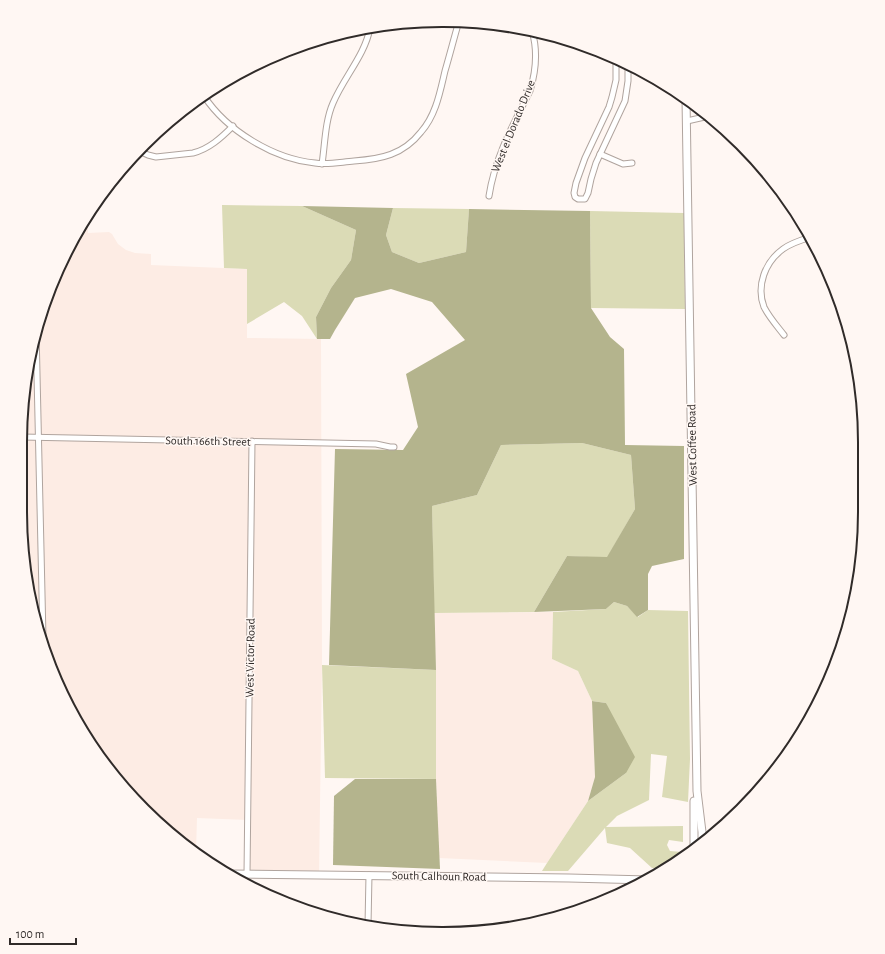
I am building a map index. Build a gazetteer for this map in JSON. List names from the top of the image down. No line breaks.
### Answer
{"streets":{"street":["West el Dorado Drive","South 166th Street","West Coffee Road","West Victor Road","South Calhoun Road"]},"crossings":[["South 166th Street","West Victor Road"],["West Victor Road","South Calhoun Road"]],"scale_bar":"100 m"}
